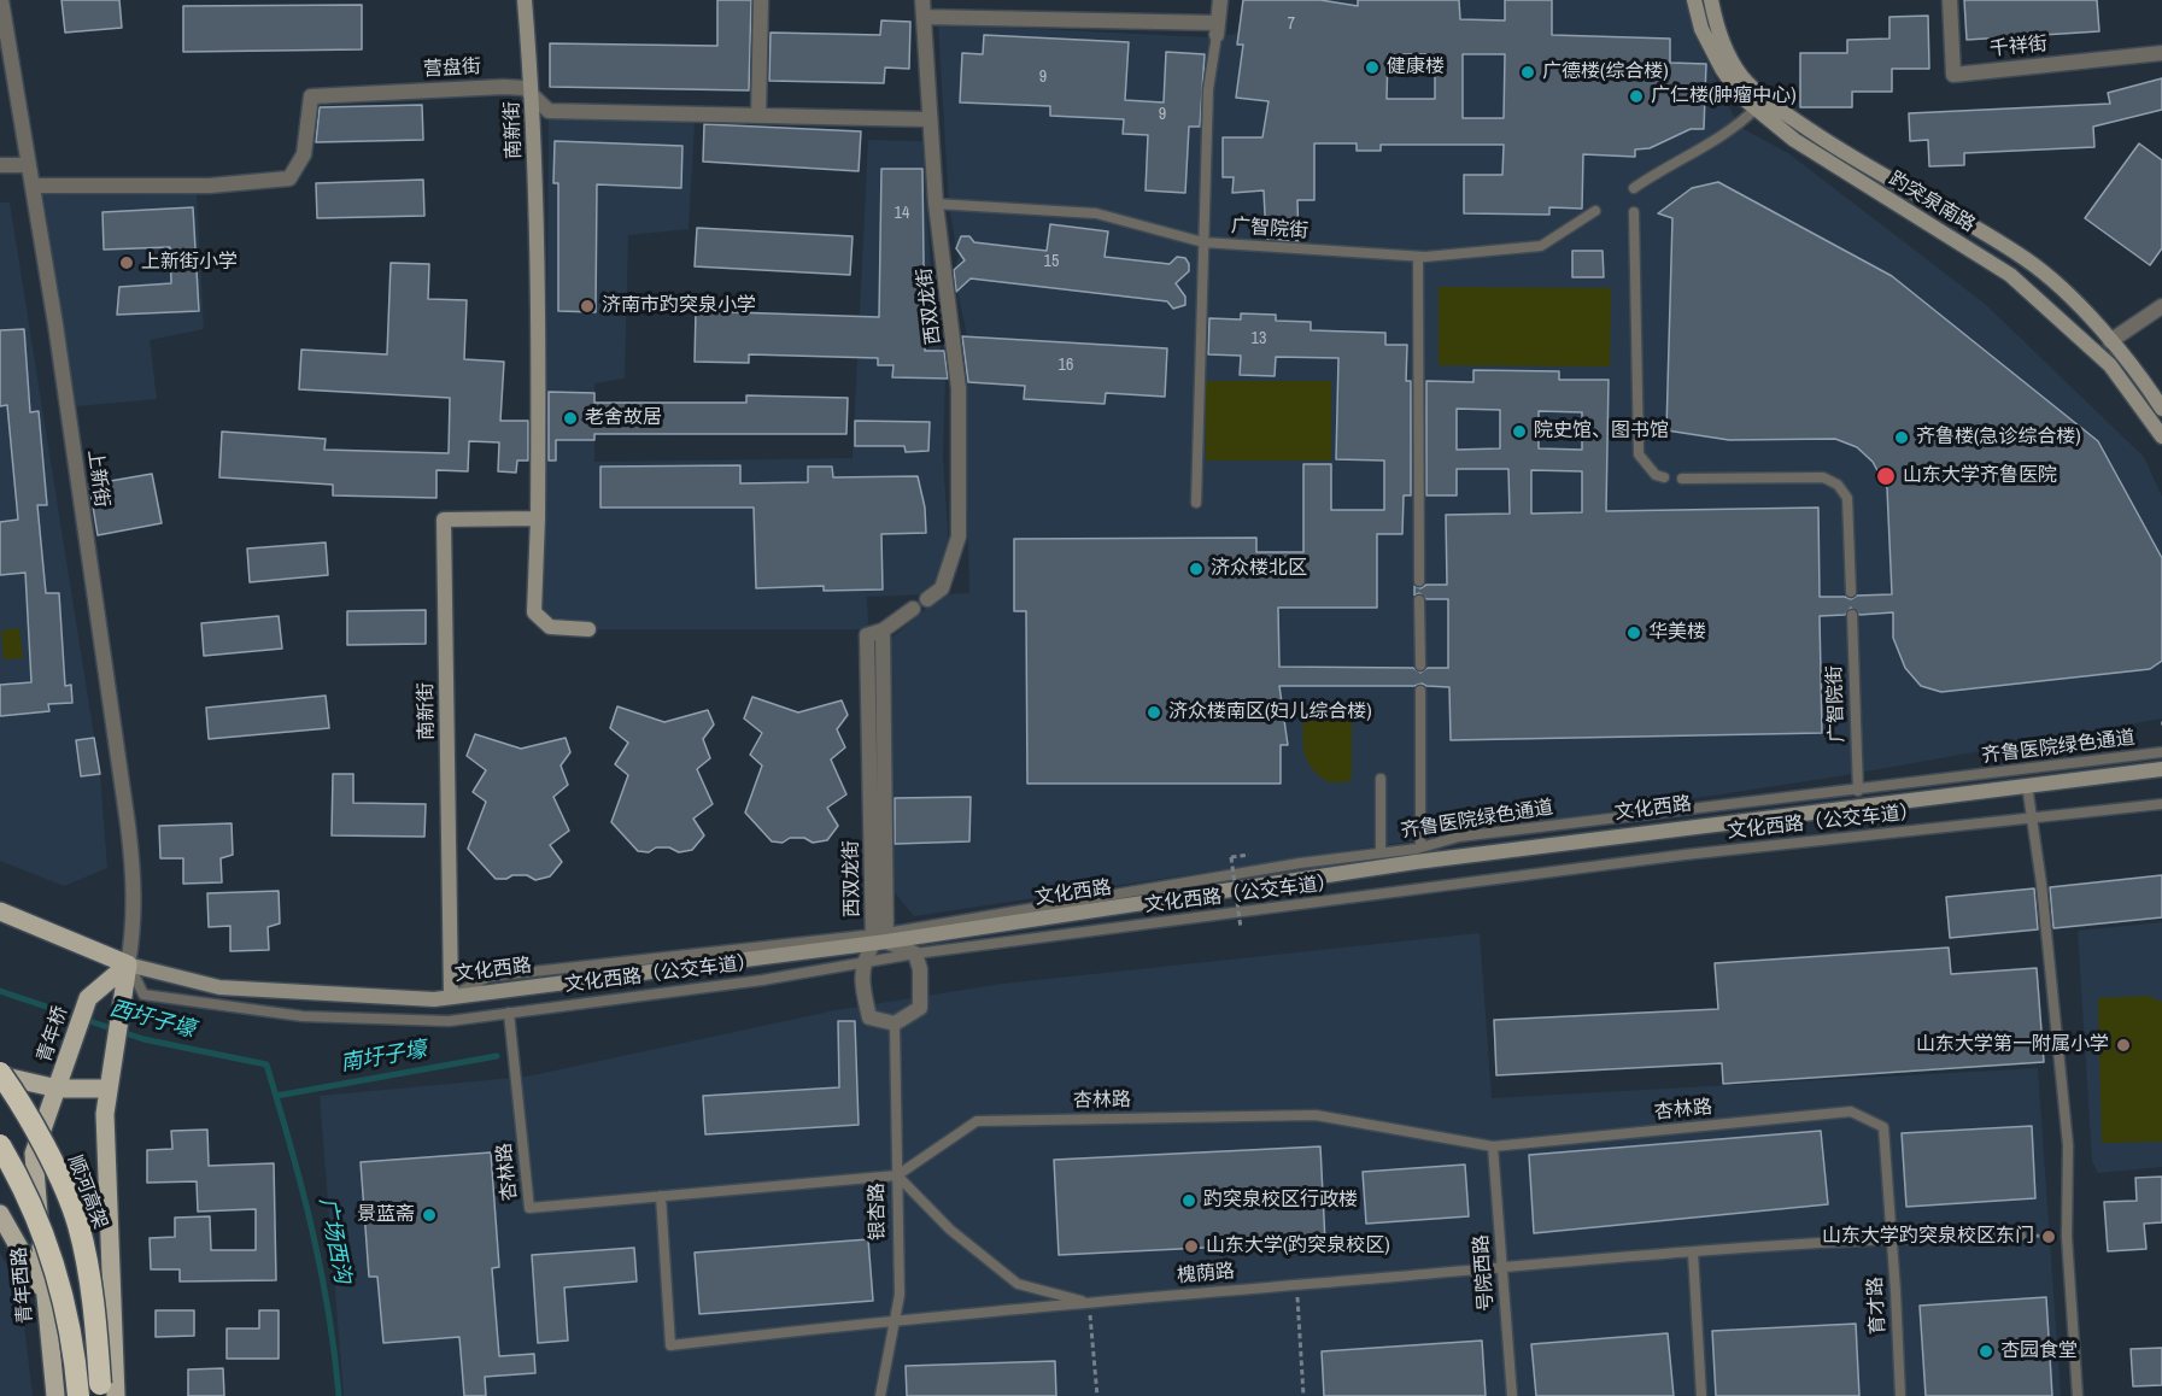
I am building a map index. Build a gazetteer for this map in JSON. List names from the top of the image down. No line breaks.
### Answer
{"streets":{"highway":["顺河高架"],"main road":["南新街","趵突泉南路","文化西路","青年桥","青年西路"],"street":["千祥街","营盘街","西双龙街","上新街"],"lane":["广智院街","齐鲁医院绿色通道","文化西路（公交车道）","杏林路","银杏路","号院西路","槐荫路","育才路"]},"crossings":[["营盘街","南新街"],["营盘街","西双龙街"],["营盘街","上新街"],["南新街","文化西路"],["广智院街","西双龙街"],["广智院街","齐鲁医院绿色通道"],["西双龙街","齐鲁医院绿色通道"],["西双龙街","文化西路"],["西双龙街","文化西路（公交车道）"],["上新街","文化西路"],["上新街","文化西路（公交车道）"],["上新街","青年桥"],["齐鲁医院绿色通道","文化西路"],["文化西路","文化西路（公交车道）"],["文化西路","青年桥"],["文化西路（公交车道）","青年桥"],["文化西路（公交车道）","杏林路"],["青年桥","青年西路"],["杏林路","银杏路"],["杏林路","号院西路"],["杏林路","槐荫路"],["杏林路","育才路"],["银杏路","槐荫路"],["号院西路","槐荫路"],["槐荫路","育才路"]],"water":["西圩子壕","南圩子壕","广场西沟"],"places":["健康楼","广德楼(综合楼)","广仁楼(肿瘤中心)","上新街小学","济南市趵突泉小学","老舍故居","院史馆、图书馆","齐鲁楼(急诊综合楼)","山东大学齐鲁医院","济众楼北区","华美楼","济众楼南区(妇儿综合楼)","山东大学第一附属小学","趵突泉校区行政楼","景蓝斋","山东大学趵突泉校区东门","山东大学(趵突泉校区)","杏园食堂"],"house_numbers":["7","9","9","14","15","13","16"]}
